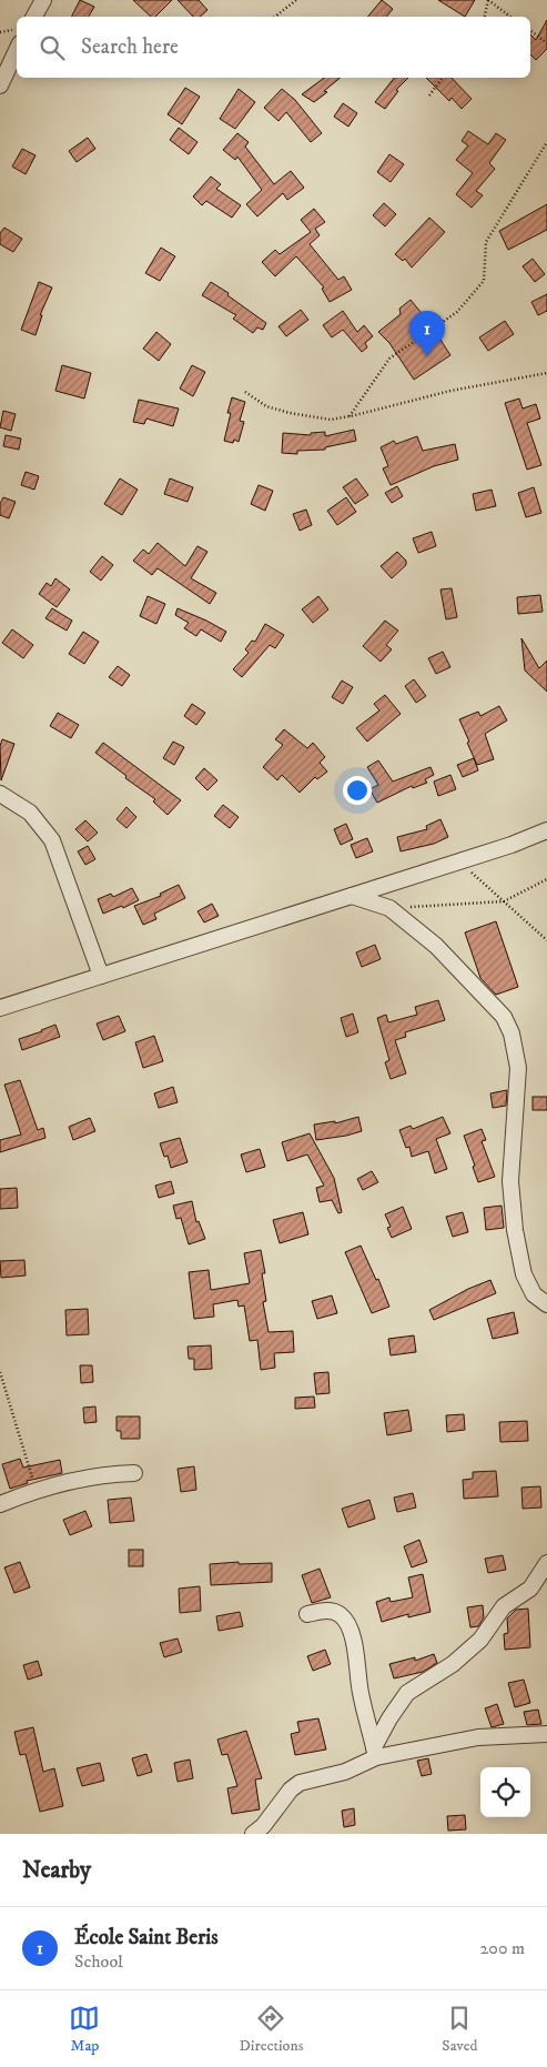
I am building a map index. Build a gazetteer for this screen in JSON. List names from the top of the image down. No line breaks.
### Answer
{"page":{"search":"Search here","pins":"1","heading":"Nearby","list":[{"mark":"1","name":"École Saint Beris","note":"School","value":"200 m"}],"nav":["Map","Directions","Saved"]}}
